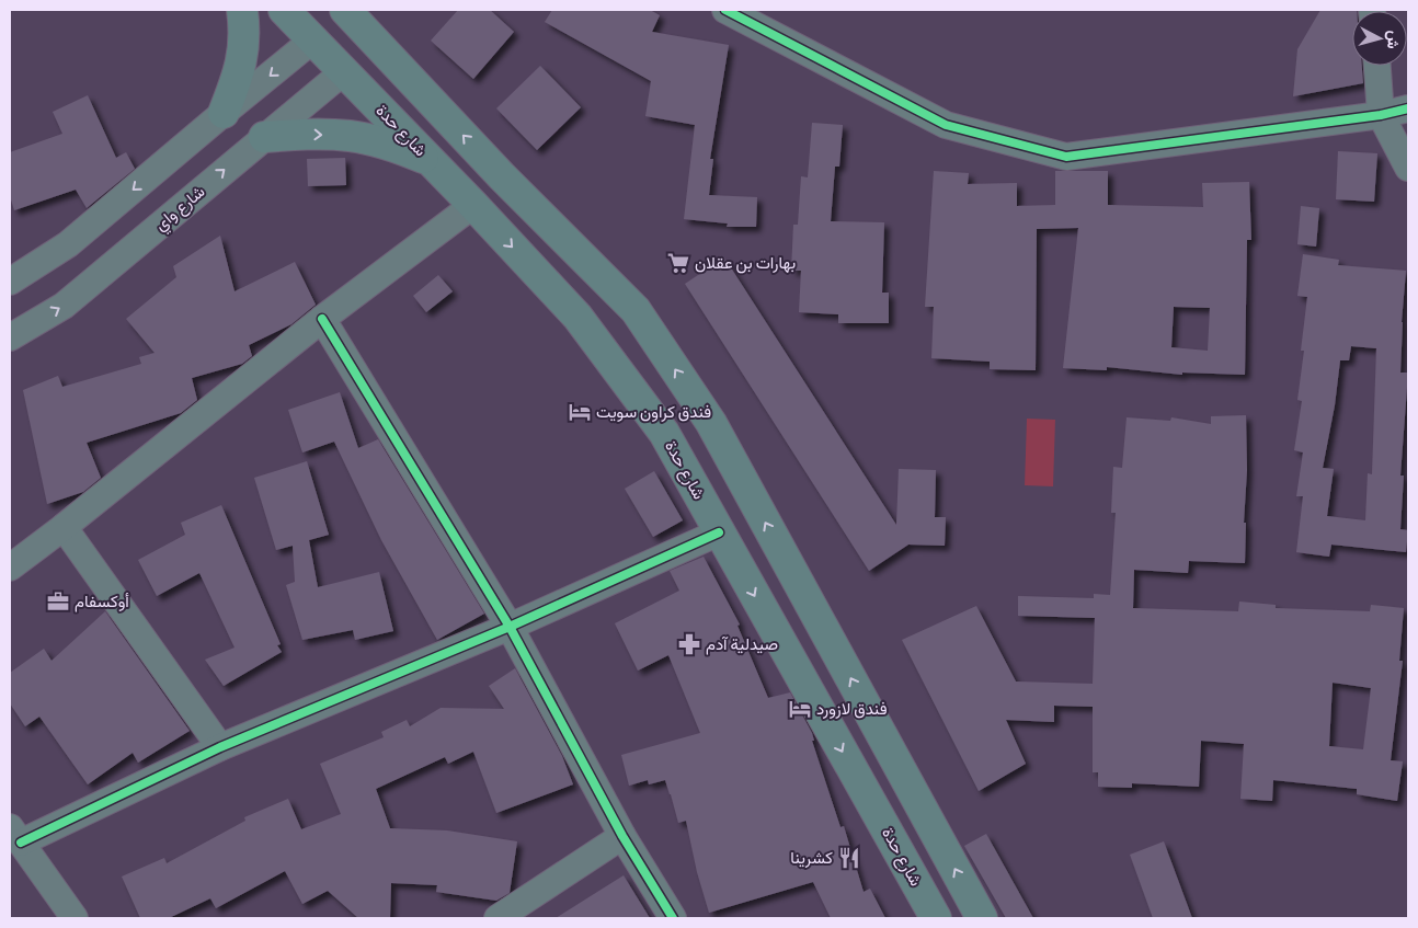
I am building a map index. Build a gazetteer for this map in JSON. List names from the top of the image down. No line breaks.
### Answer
{"streets":{"main road":["شارع حدة"],"street":["شارع واي"]},"crossings":[["شارع حدة","شارع واي"]],"places":{"supermarket":["بهارات بن عقلان"],"hotel":["فندق كراون سويت","فندق لازورد"],"office":["أوكسفام"],"pharmacy":["صيدلية آدم"],"restaurant":["كشرينا"]},"north":"right"}
